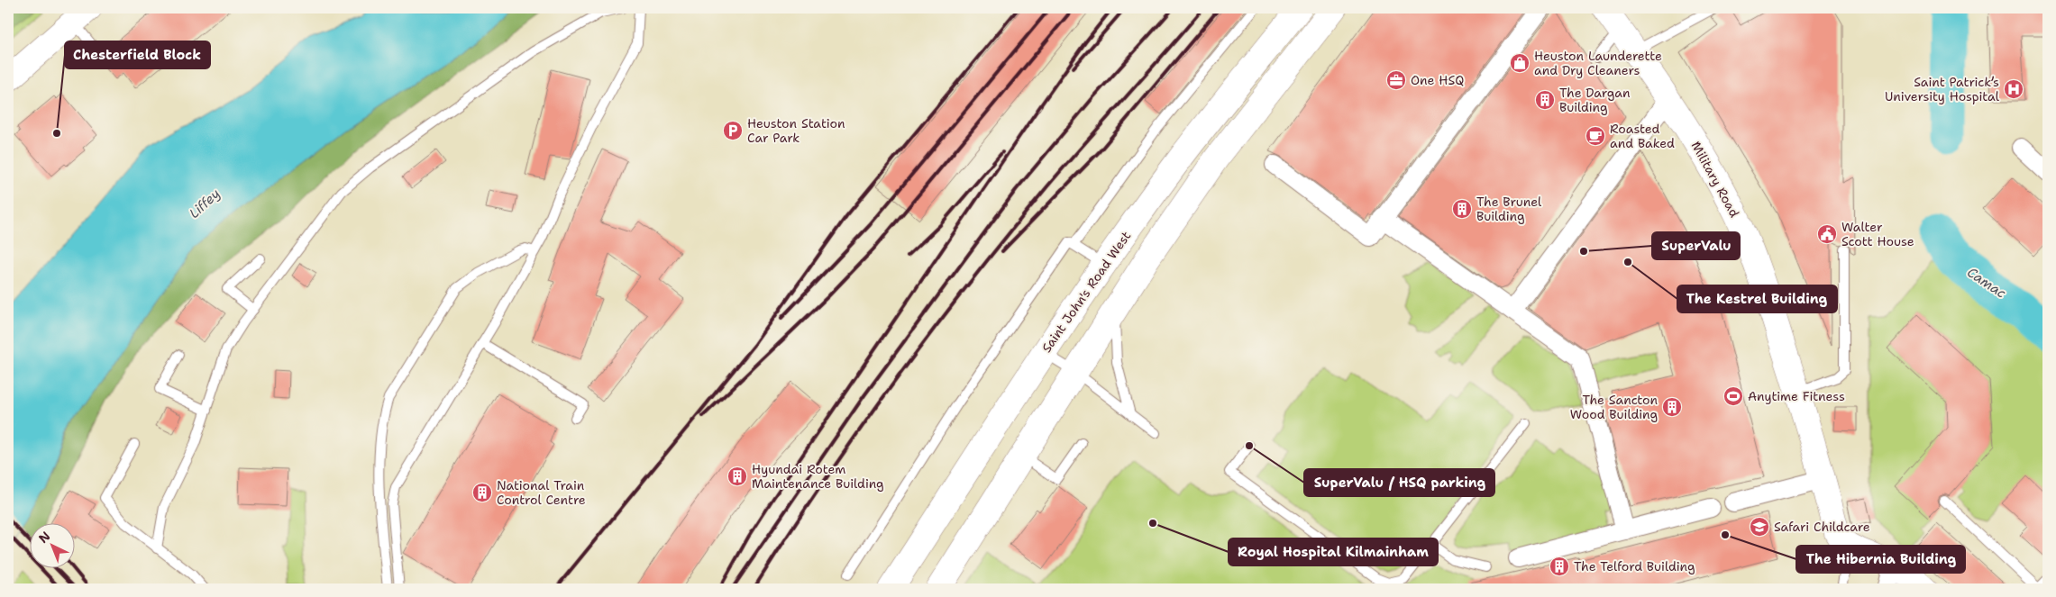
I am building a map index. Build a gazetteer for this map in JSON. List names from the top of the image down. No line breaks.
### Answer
{"streets":{"main road":["Military Road","Saint John's Road West"]},"water":["Liffey","Camac"],"places":{"shop":["Heuston Launderette and Dry Cleaners"],"office":["One HSQ"],"hospital":["Saint Patrick’s University Hospital"],"building":["The Dargan Building","The Brunel Building","The Sancton Wood Building","Hyundai Rotem Maintenance Building","National Train Control Centre","The Telford Building"],"parking":["Heuston Station Car Park"],"other":["Chesterfield Block","SuperValu","The Kestrel Building","SuperValu / HSQ parking","Royal Hospital Kilmainham","The Hibernia Building"],"cafe":["Roasted and Baked"],"public building":["Walter Scott House"],"sports":["Anytime Fitness"],"school or university":["Safari Childcare"]},"north":"top left"}
